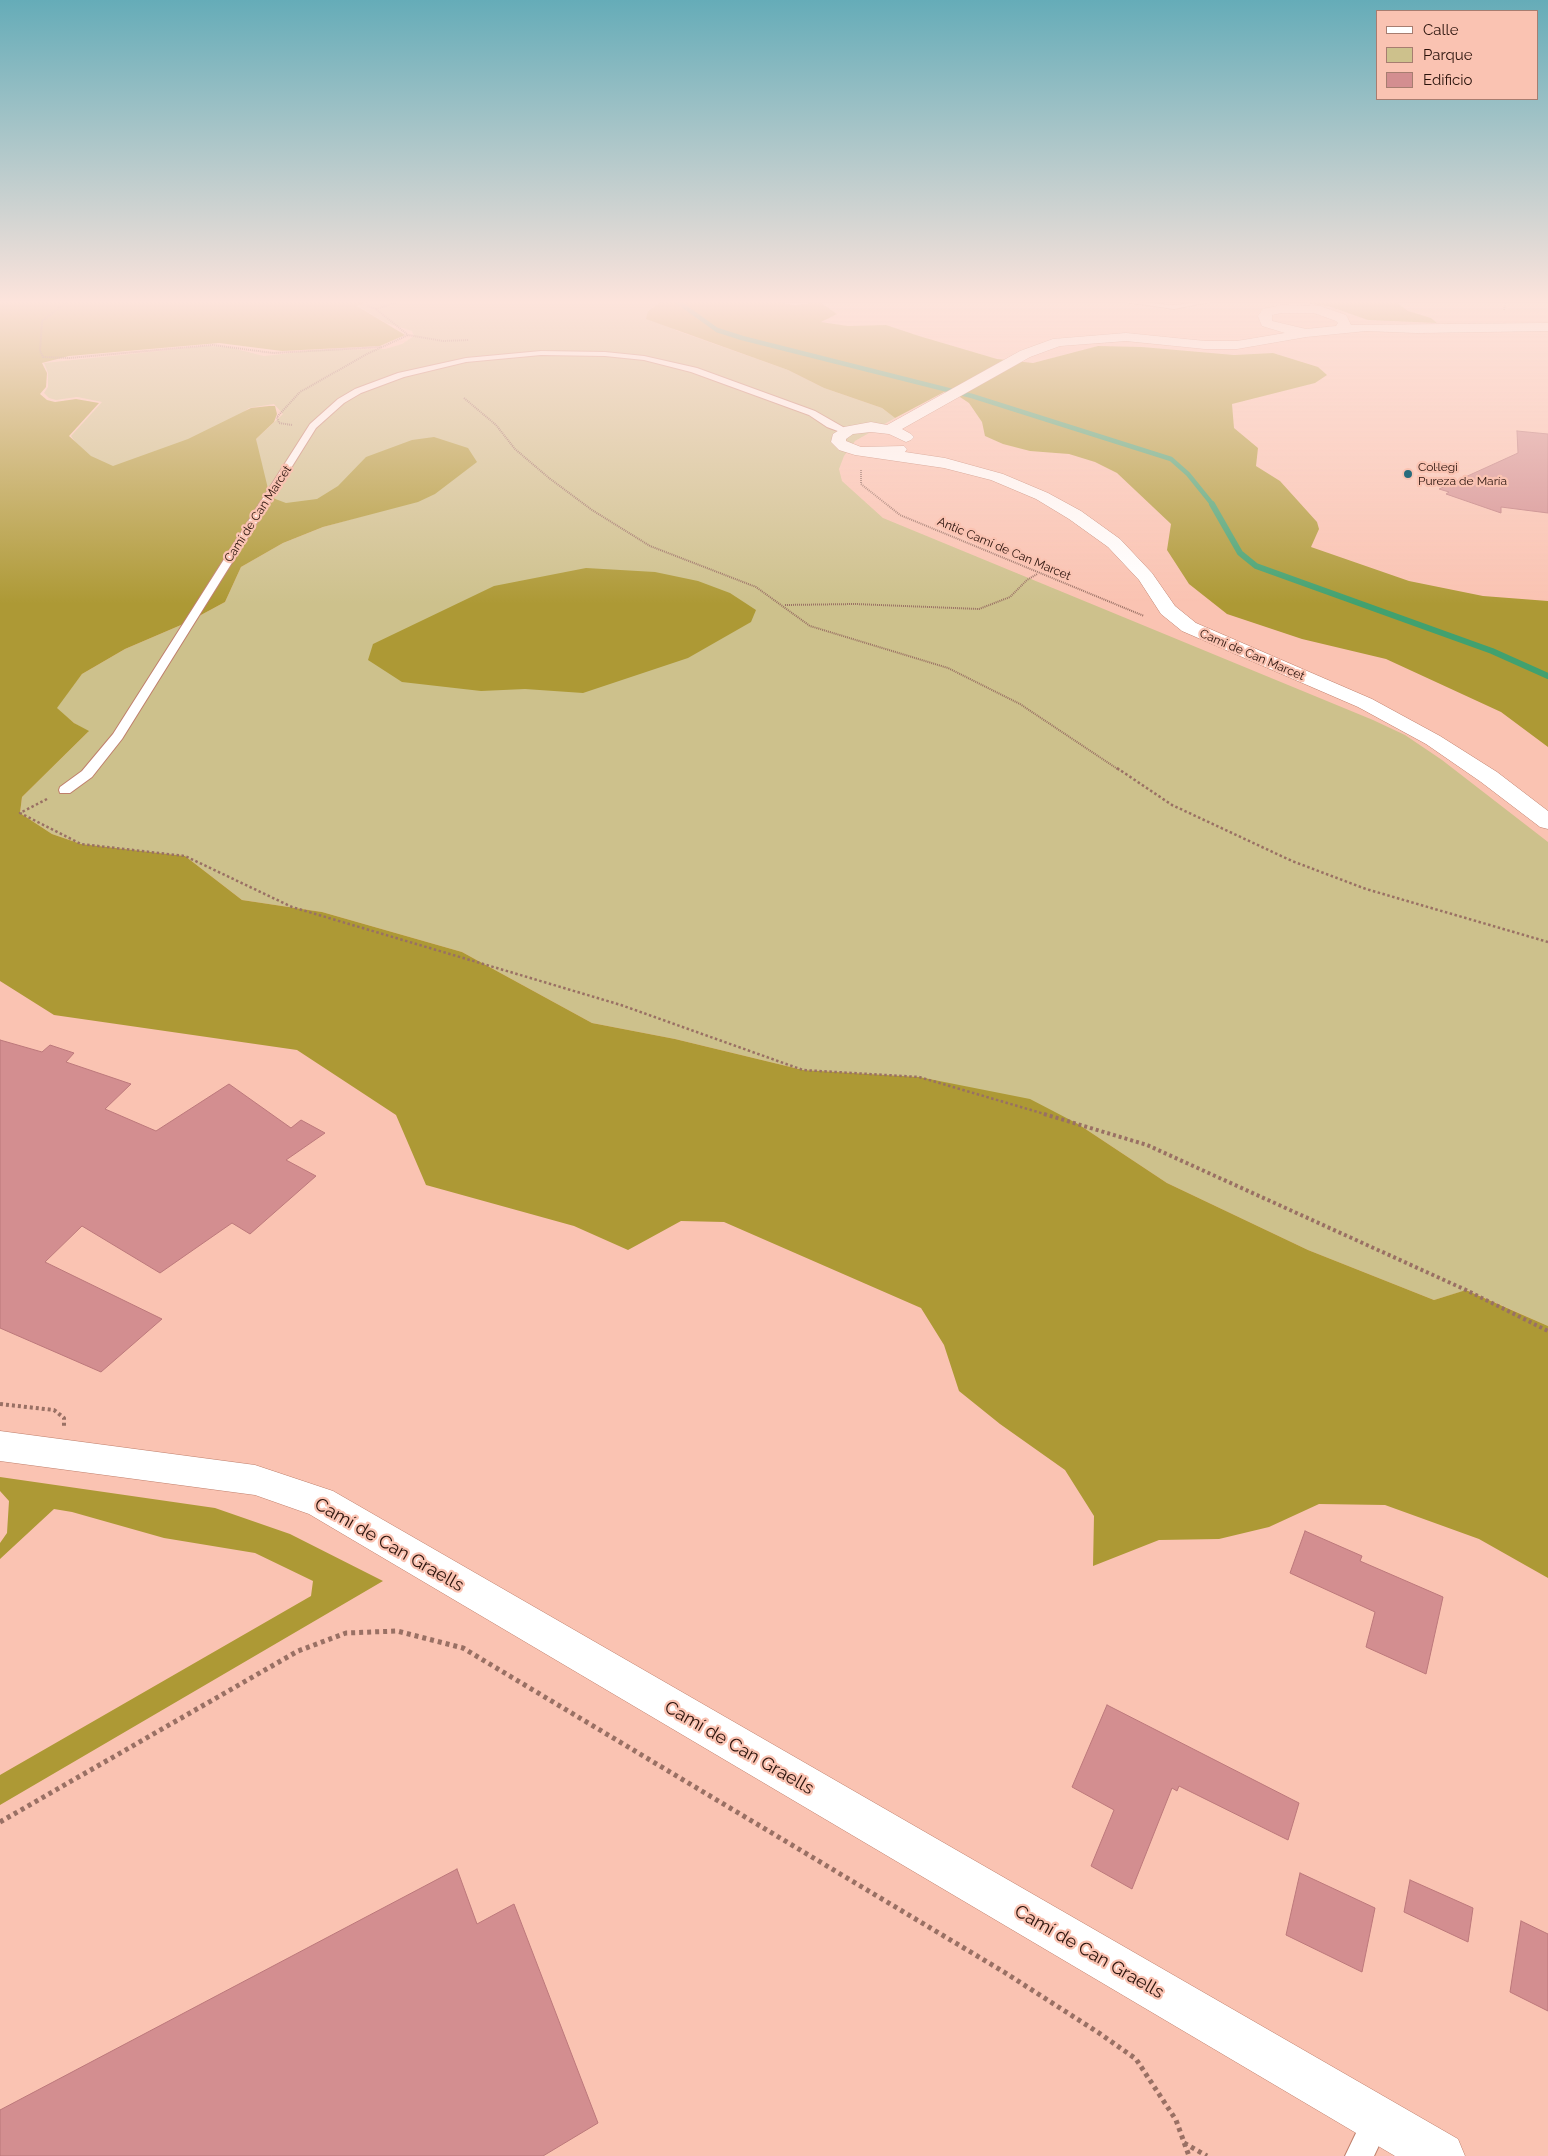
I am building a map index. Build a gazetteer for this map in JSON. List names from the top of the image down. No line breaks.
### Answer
{"streets":{"street":["Camí de Can Marcet","Camí de Can Graells"],"path":["Antic Camí de Can Marcet"]},"places":["Col·legi Pureza de María"],"legend":["Calle","Parque","Edificio"]}
